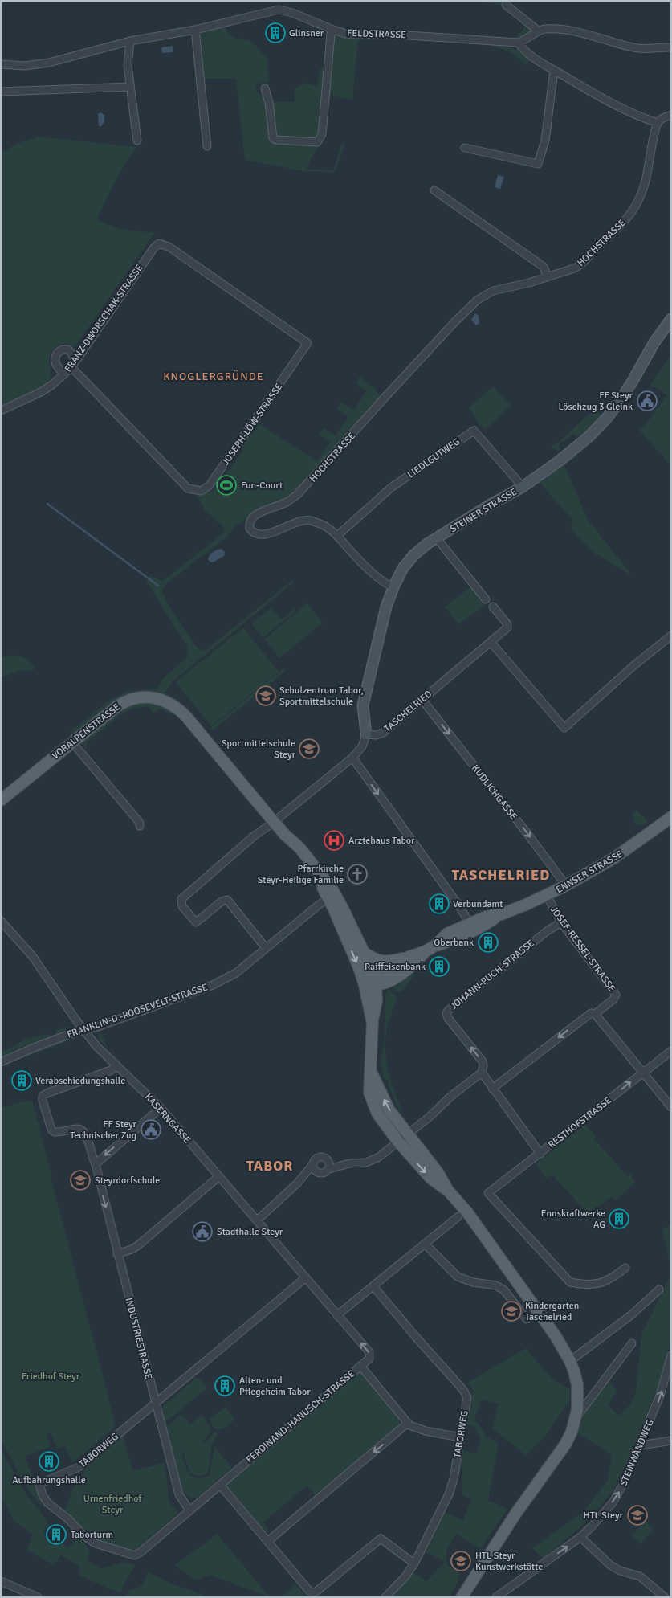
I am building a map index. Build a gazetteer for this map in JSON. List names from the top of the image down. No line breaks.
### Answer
{"streets":{"main road":["VORALPENSTRASSE","ENNSER STRASSE"],"street":["FELDSTRASSE","HOCHSTRASSE","FRANZ-DWORSCHAK-STRASSE","JOSEPH-LÖW-STRASSE","LIEDLGUTWEG","STEINER STRASSE","TASCHELRIED","KUDLICHGASSE","JOSEF-RESSEL-STRASSE","JOHANN-PUCH-STRASSE","FRANKLIN-D.-ROOSEVELT-STRASSE","KASERNGASSE","RESTHOFSTRASSE","INDUSTRIESTRASSE","FERDINAND-HANUSCH-STRASSE","TABORWEG","STEINWÄNDWEG"]},"crossings":[["HOCHSTRASSE","LIEDLGUTWEG"],["HOCHSTRASSE","STEINER STRASSE"],["FRANZ-DWORSCHAK-STRASSE","JOSEPH-LÖW-STRASSE"],["LIEDLGUTWEG","STEINER STRASSE"],["STEINER STRASSE","TASCHELRIED"],["TASCHELRIED","KUDLICHGASSE"],["KUDLICHGASSE","ENNSER STRASSE"],["ENNSER STRASSE","JOSEF-RESSEL-STRASSE"],["JOSEF-RESSEL-STRASSE","JOHANN-PUCH-STRASSE"],["JOHANN-PUCH-STRASSE","RESTHOFSTRASSE"],["FRANKLIN-D.-ROOSEVELT-STRASSE","KASERNGASSE"],["KASERNGASSE","INDUSTRIESTRASSE"],["KASERNGASSE","FERDINAND-HANUSCH-STRASSE"],["KASERNGASSE","TABORWEG"],["INDUSTRIESTRASSE","FERDINAND-HANUSCH-STRASSE"],["INDUSTRIESTRASSE","TABORWEG"],["FERDINAND-HANUSCH-STRASSE","TABORWEG"]],"one_way":["KUDLICHGASSE","STEINWÄNDWEG"],"districts":["KNOGLERGRÜNDE","TASCHELRIED","TABOR"],"parks":["Friedhof Steyr","Urnenfriedhof Steyr"],"places":{"building":["Glinsner","Verbundamt","Oberbank","Raiffeisenbank","Verabschiedungshalle","Ennskraftwerke AG","Alten- und Pflegeheim Tabor","Aufbahrungshalle","Taborturm"],"public building":["FF Steyr Löschzug 3 Gleink","FF Steyr Technischer Zug","Stadthalle Steyr"],"sports":["Fun-Court"],"school or university":["Schulzentrum Tabor, Sportmittelschule","Sportmittelschule Steyr","Steyrdorfschule","Kindergarten Taschelried","HTL Steyr","HTL Steyr Kunstwerkstätte"],"hospital":["Ärztehaus Tabor"],"church":["Pfarrkirche Steyr-Heilige Familie"]}}
